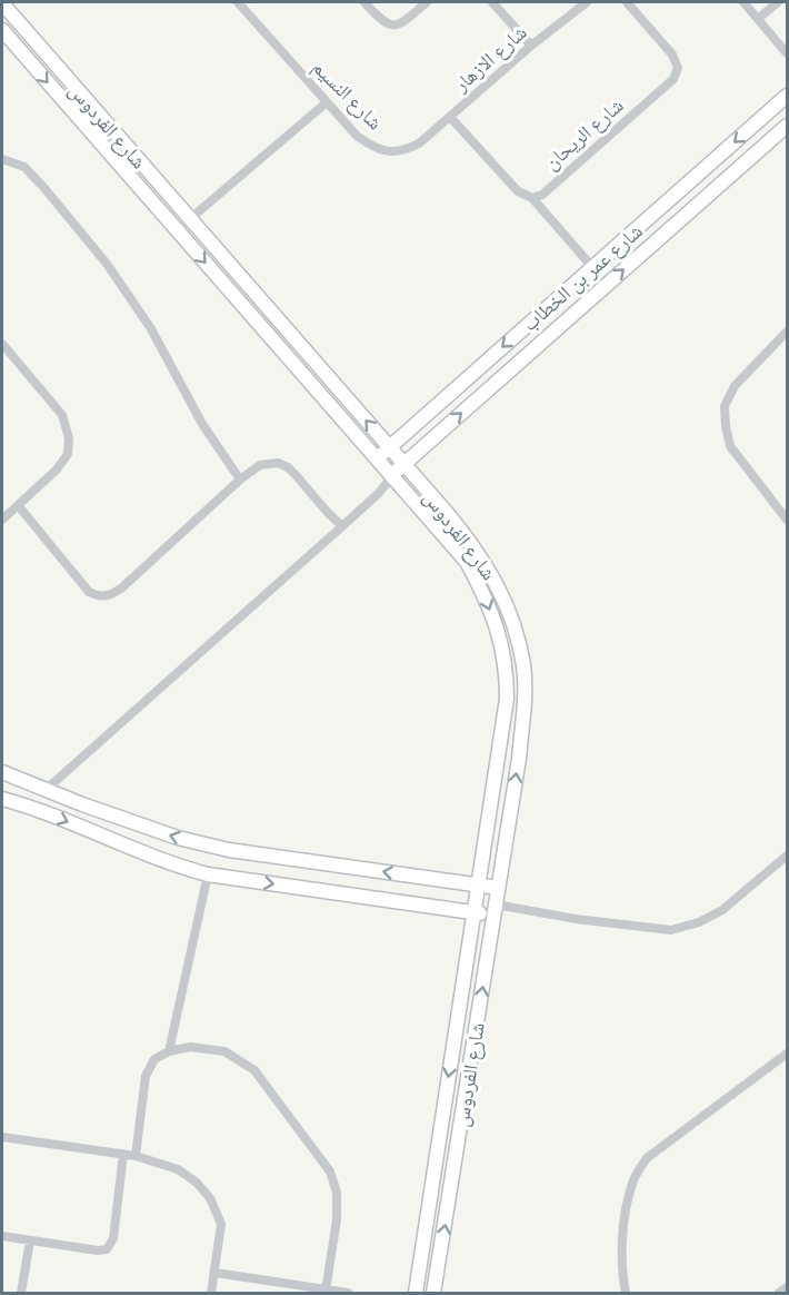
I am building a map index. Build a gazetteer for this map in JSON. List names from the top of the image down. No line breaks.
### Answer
{"streets":{"street":["شارع الازهار","شارع النسيم","شارع الفردوس","شارع الريحان","شارع عمر بن الخطاب"]},"crossings":[["شارع الازهار","شارع النسيم"],["شارع الفردوس","شارع عمر بن الخطاب"]]}
